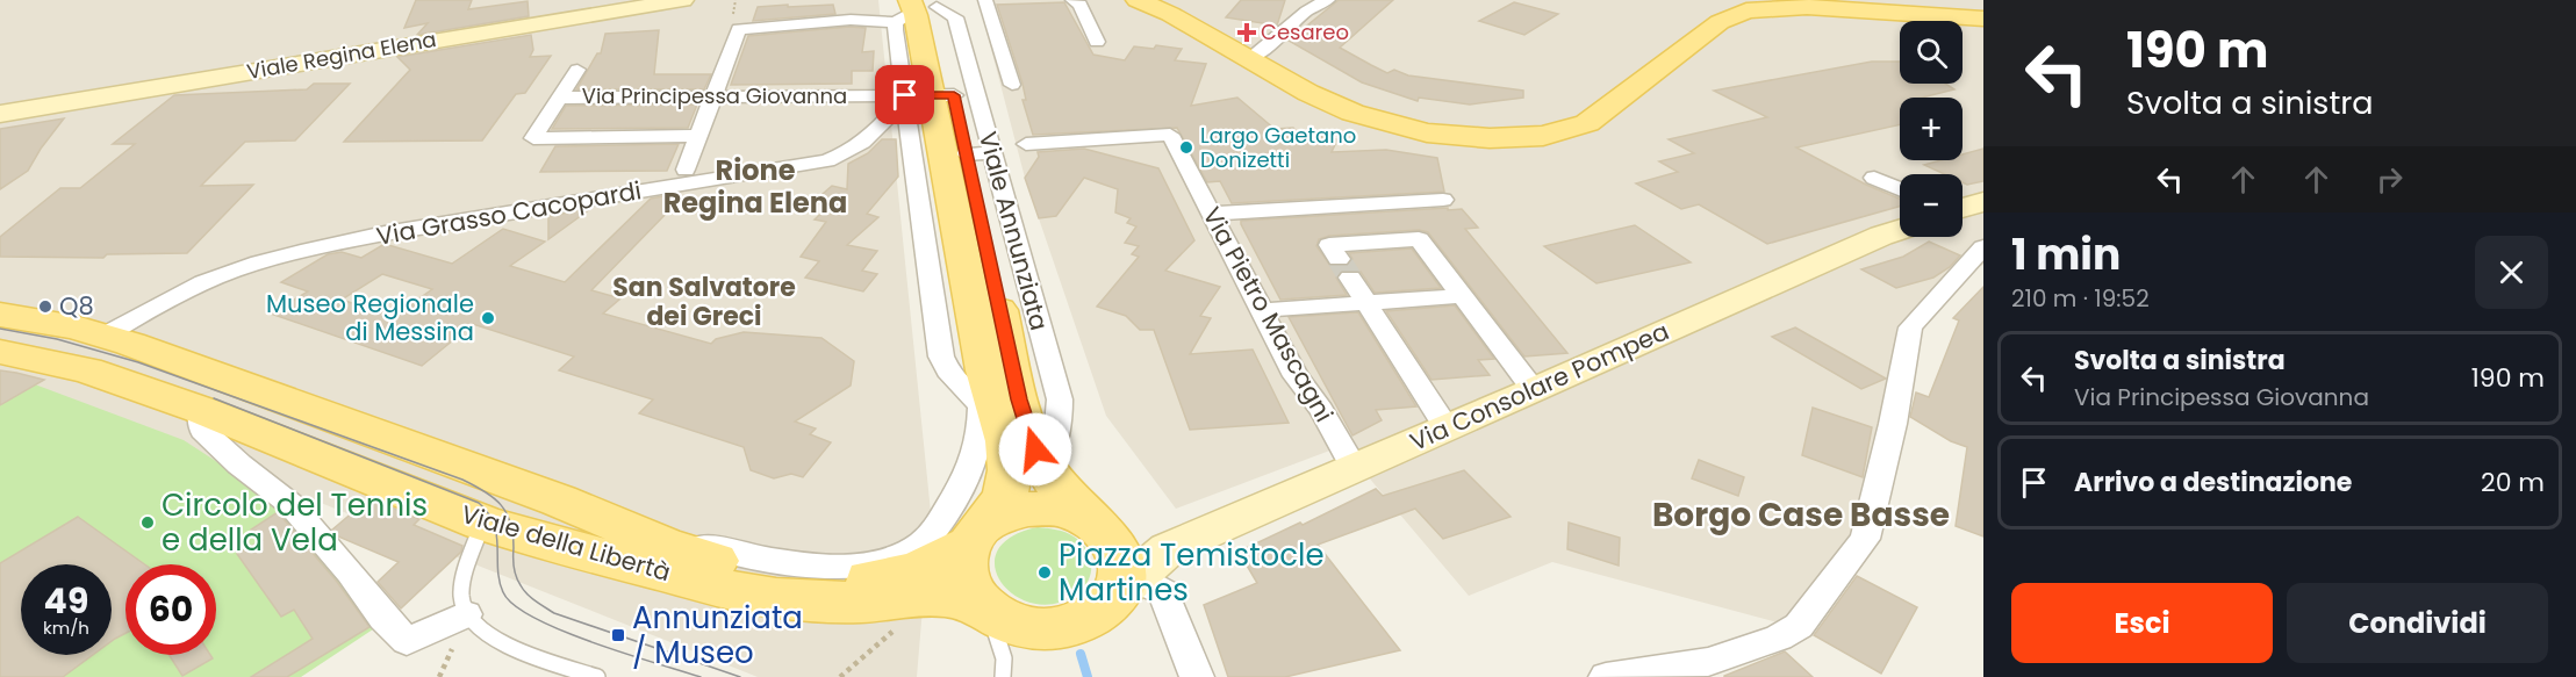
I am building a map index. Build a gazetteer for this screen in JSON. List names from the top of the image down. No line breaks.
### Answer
{"streets":{"main road":["Viale Regina Elena","Viale Annunziata","Via Consolare Pompea","Viale della Libertà"],"street":["Via Principessa Giovanna","Via Grasso Cacopardi","Via Pietro Mascagni"]},"crossings":[["Via Principessa Giovanna","Via Grasso Cacopardi"],["Via Principessa Giovanna","Viale Annunziata"],["Via Grasso Cacopardi","Viale Annunziata"],["Via Grasso Cacopardi","Viale della Libertà"],["Viale Annunziata","Via Consolare Pompea"],["Viale Annunziata","Viale della Libertà"],["Via Pietro Mascagni","Via Consolare Pompea"],["Via Consolare Pompea","Viale della Libertà"]],"districts":["Rione Regina Elena","San Salvatore dei Greci","Borgo Case Basse"],"places":{"health":["Cesareo"],"other":["Largo Gaetano Donizetti","Q8","Museo Regionale di Messina","Circolo del Tennis e della Vela","Piazza Temistocle Martines"],"transit":["Annunziata / Museo"]},"page":{"turn":["190 m","Svolta a sinistra"],"map_buttons":["+","−"],"heading":["1 min","210 m · 19:52"],"list":[{"name":"Svolta a sinistra","note":"Via Principessa Giovanna","value":"190 m"},{"name":"Arrivo a destinazione","value":"20 m"}],"speed":"49 km/h","limit":"60","buttons":["Esci","Condividi"]}}
